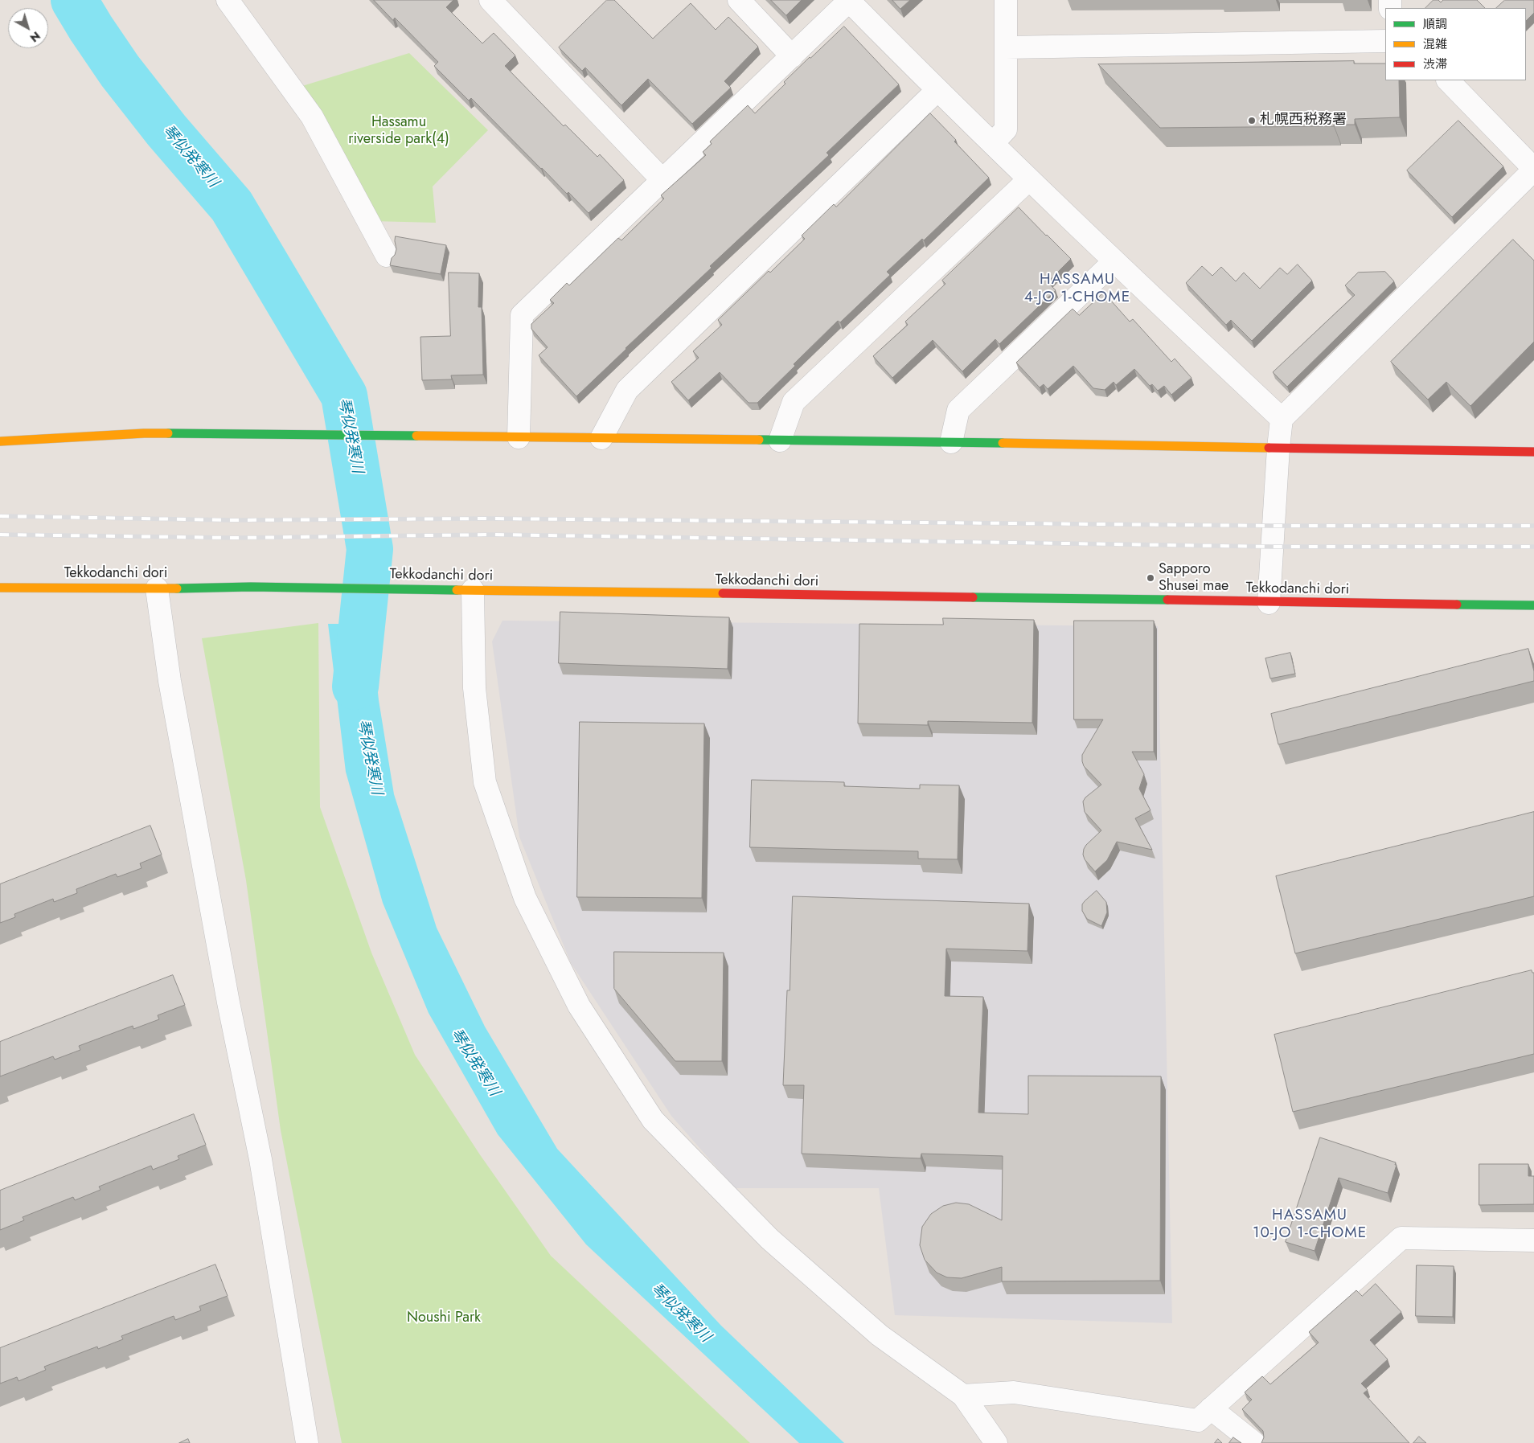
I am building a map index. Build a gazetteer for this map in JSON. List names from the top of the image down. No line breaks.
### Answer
{"streets":{"street":["Tekkodanchi dori"]},"districts":["HASSAMU 4-JO 1-CHOME","HASSAMU 10-JO 1-CHOME"],"water":["琴似発寒川"],"parks":["Hassamu riverside park(4)","Noushi Park"],"places":["札幌西税務署","Sapporo Shusei mae"],"legend":["順調","混雑","渋滞"],"north":"bottom right"}
